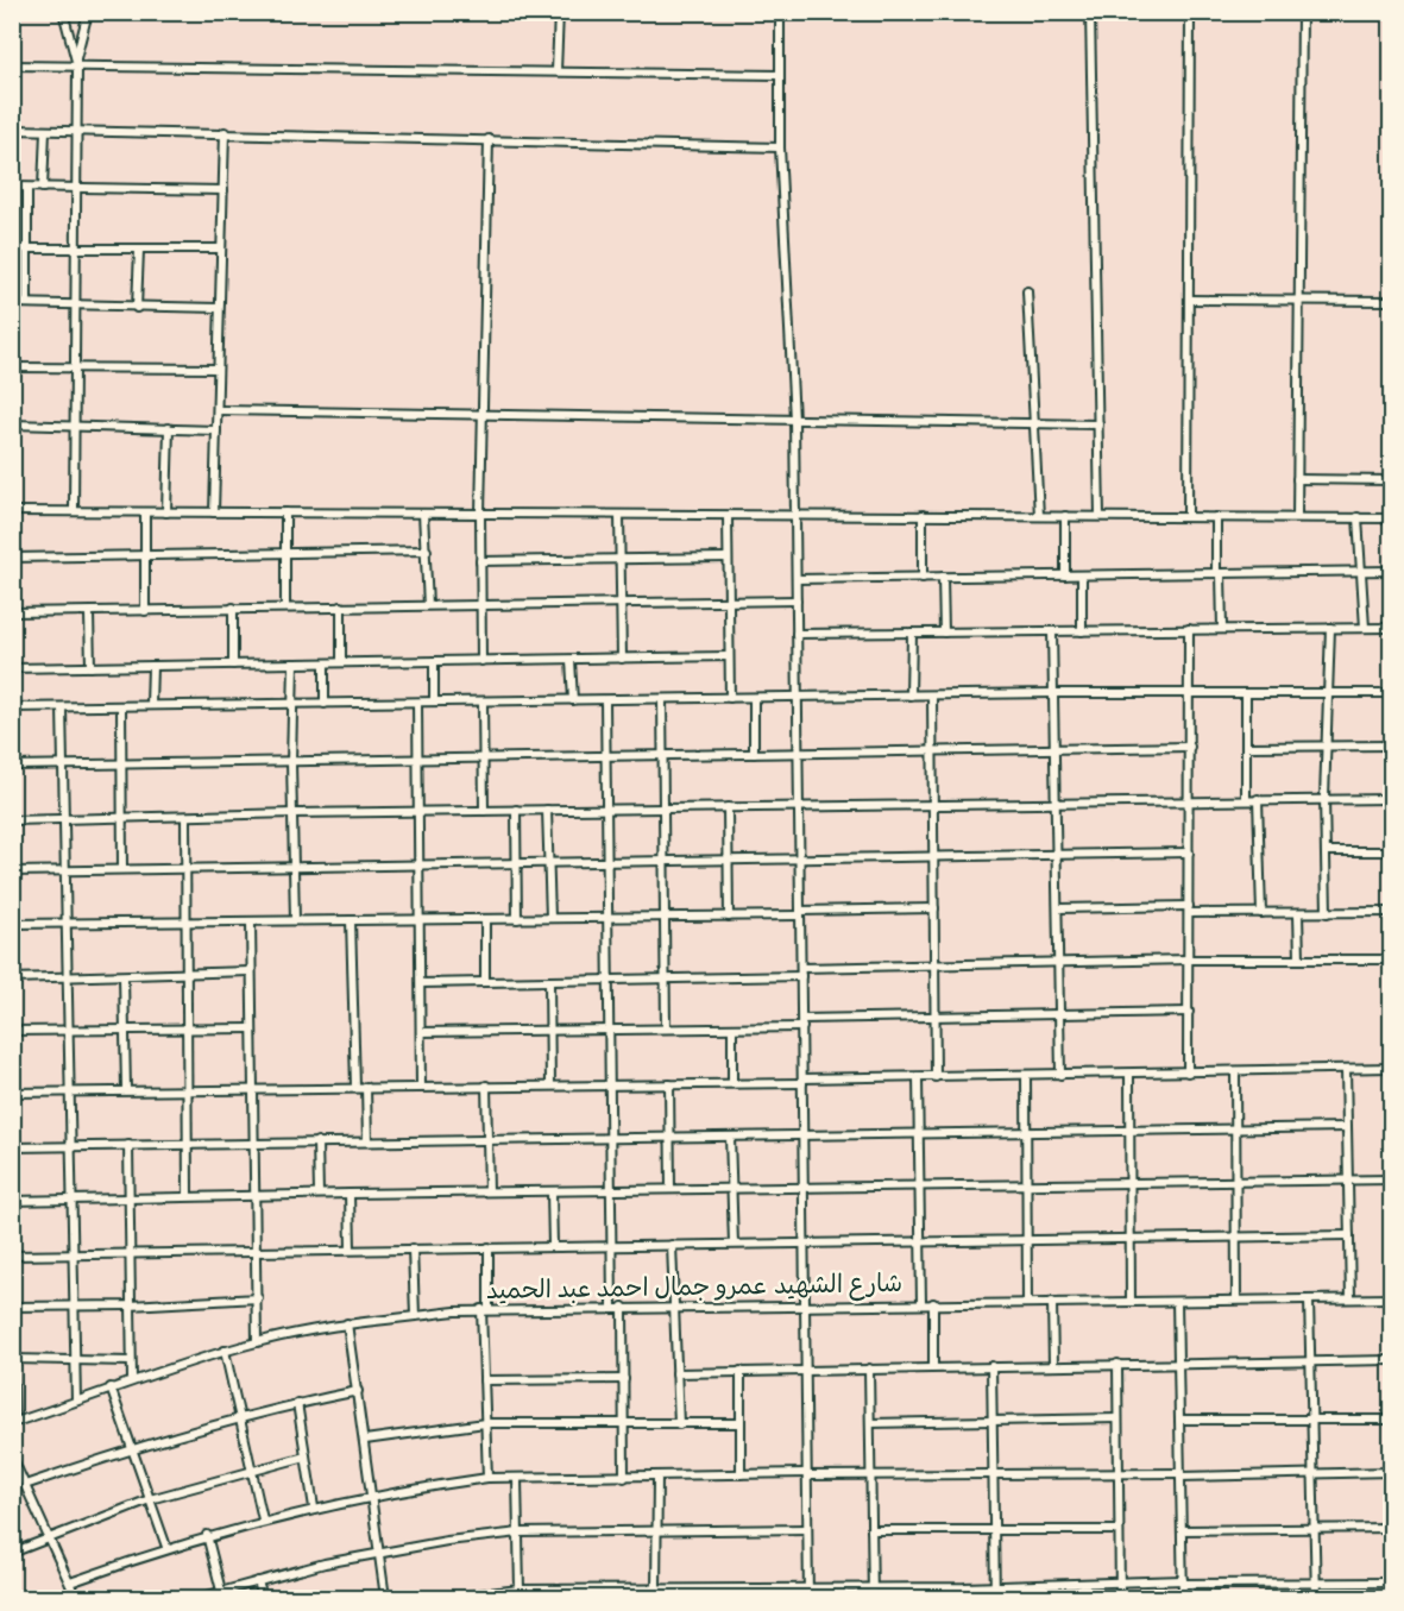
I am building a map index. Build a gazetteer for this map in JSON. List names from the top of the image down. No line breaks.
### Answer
{"streets":{"street":["شارع الشهيد عمرو جمال احمد عبد الحميد"]}}
